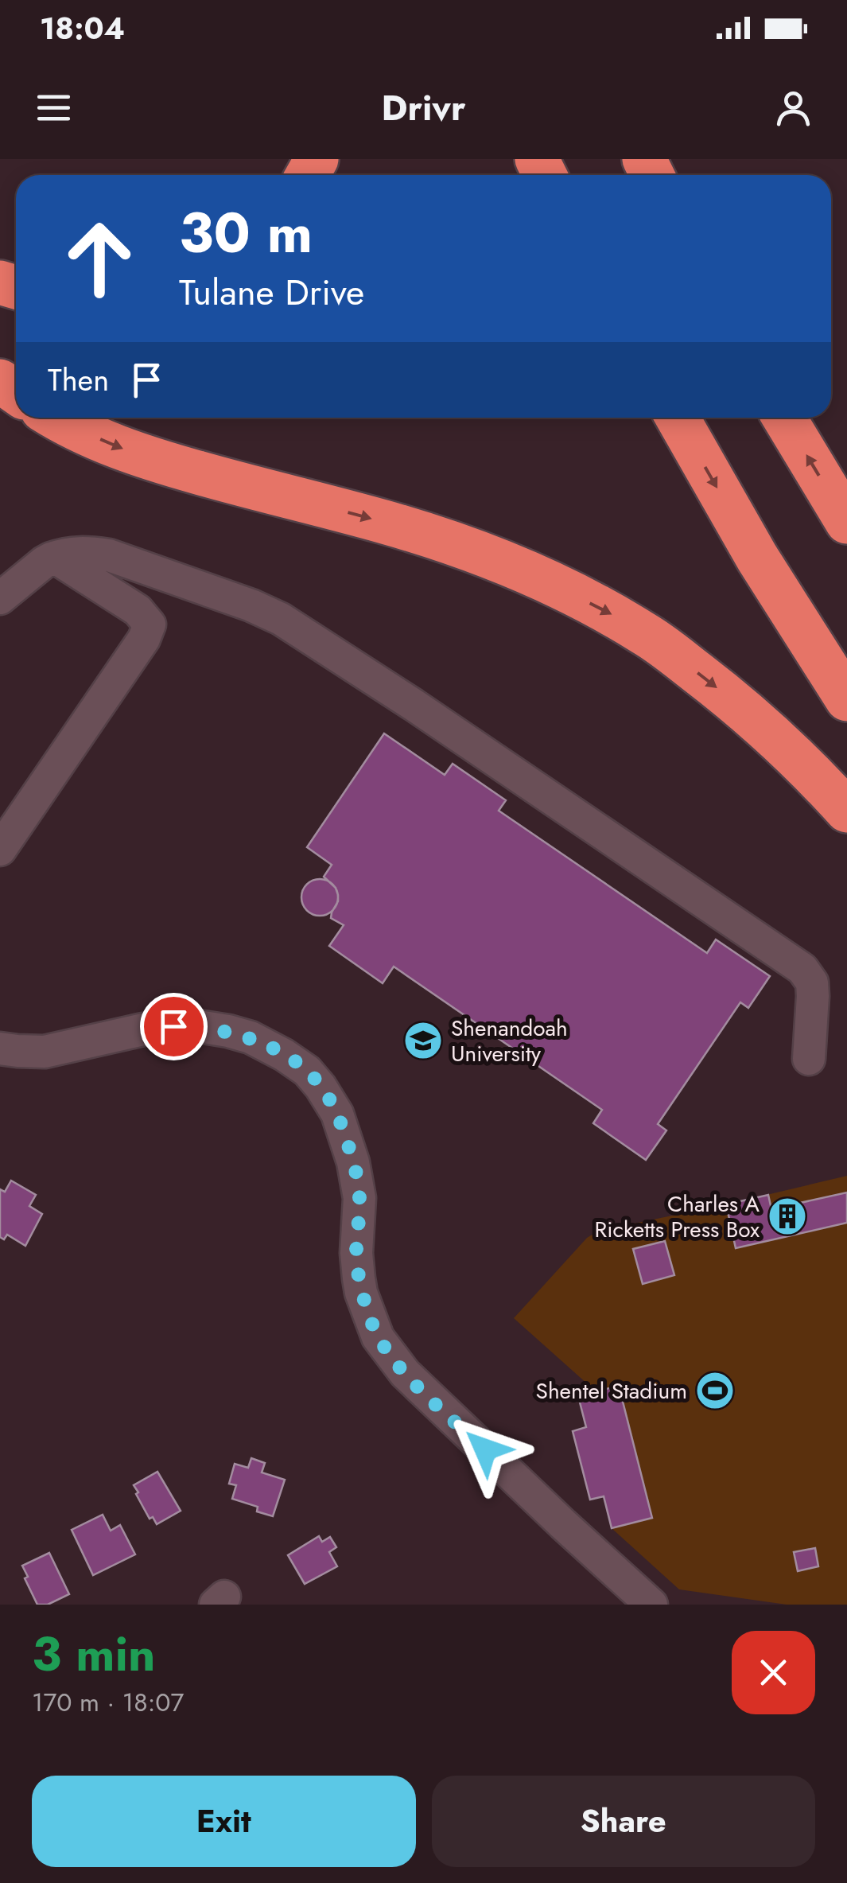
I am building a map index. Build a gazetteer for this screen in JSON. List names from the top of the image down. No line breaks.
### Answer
{"places":{"school or university":["Shenandoah University"],"building":["Charles A Ricketts Press Box"],"sports":["Shentel Stadium"]},"page":{"status":"18:04","header":"Drivr","turn":["30 m","Tulane Drive"],"then":"Then","heading":["3 min","170 m · 18:07"],"buttons":["Exit","Share"]}}
